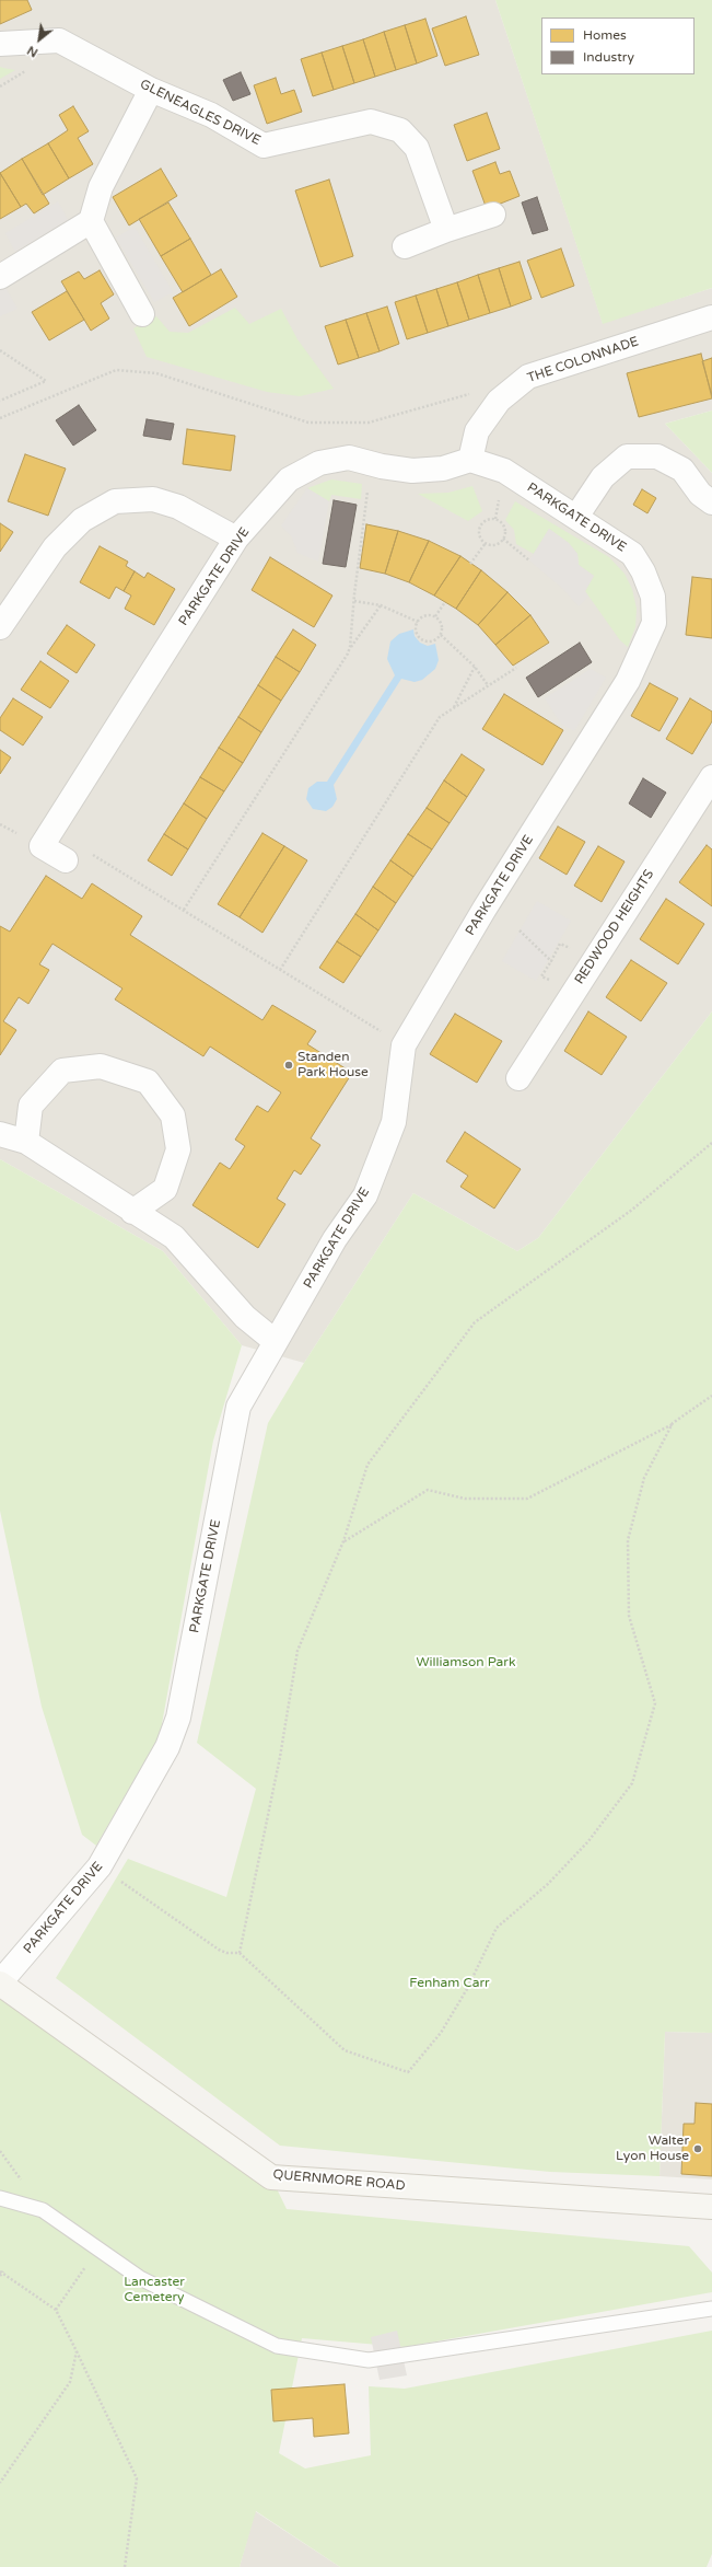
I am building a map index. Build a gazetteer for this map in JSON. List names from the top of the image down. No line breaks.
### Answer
{"streets":{"street":["GLENEAGLES DRIVE","THE COLONNADE","PARKGATE DRIVE","REDWOOD HEIGHTS","QUERNMORE ROAD"]},"crossings":[["THE COLONNADE","PARKGATE DRIVE"],["PARKGATE DRIVE","QUERNMORE ROAD"]],"parks":["Williamson Park","Fenham Carr","Lancaster Cemetery"],"places":["Standen Park House","Walter Lyon House"],"legend":["Homes","Industry"],"north":"bottom left"}
